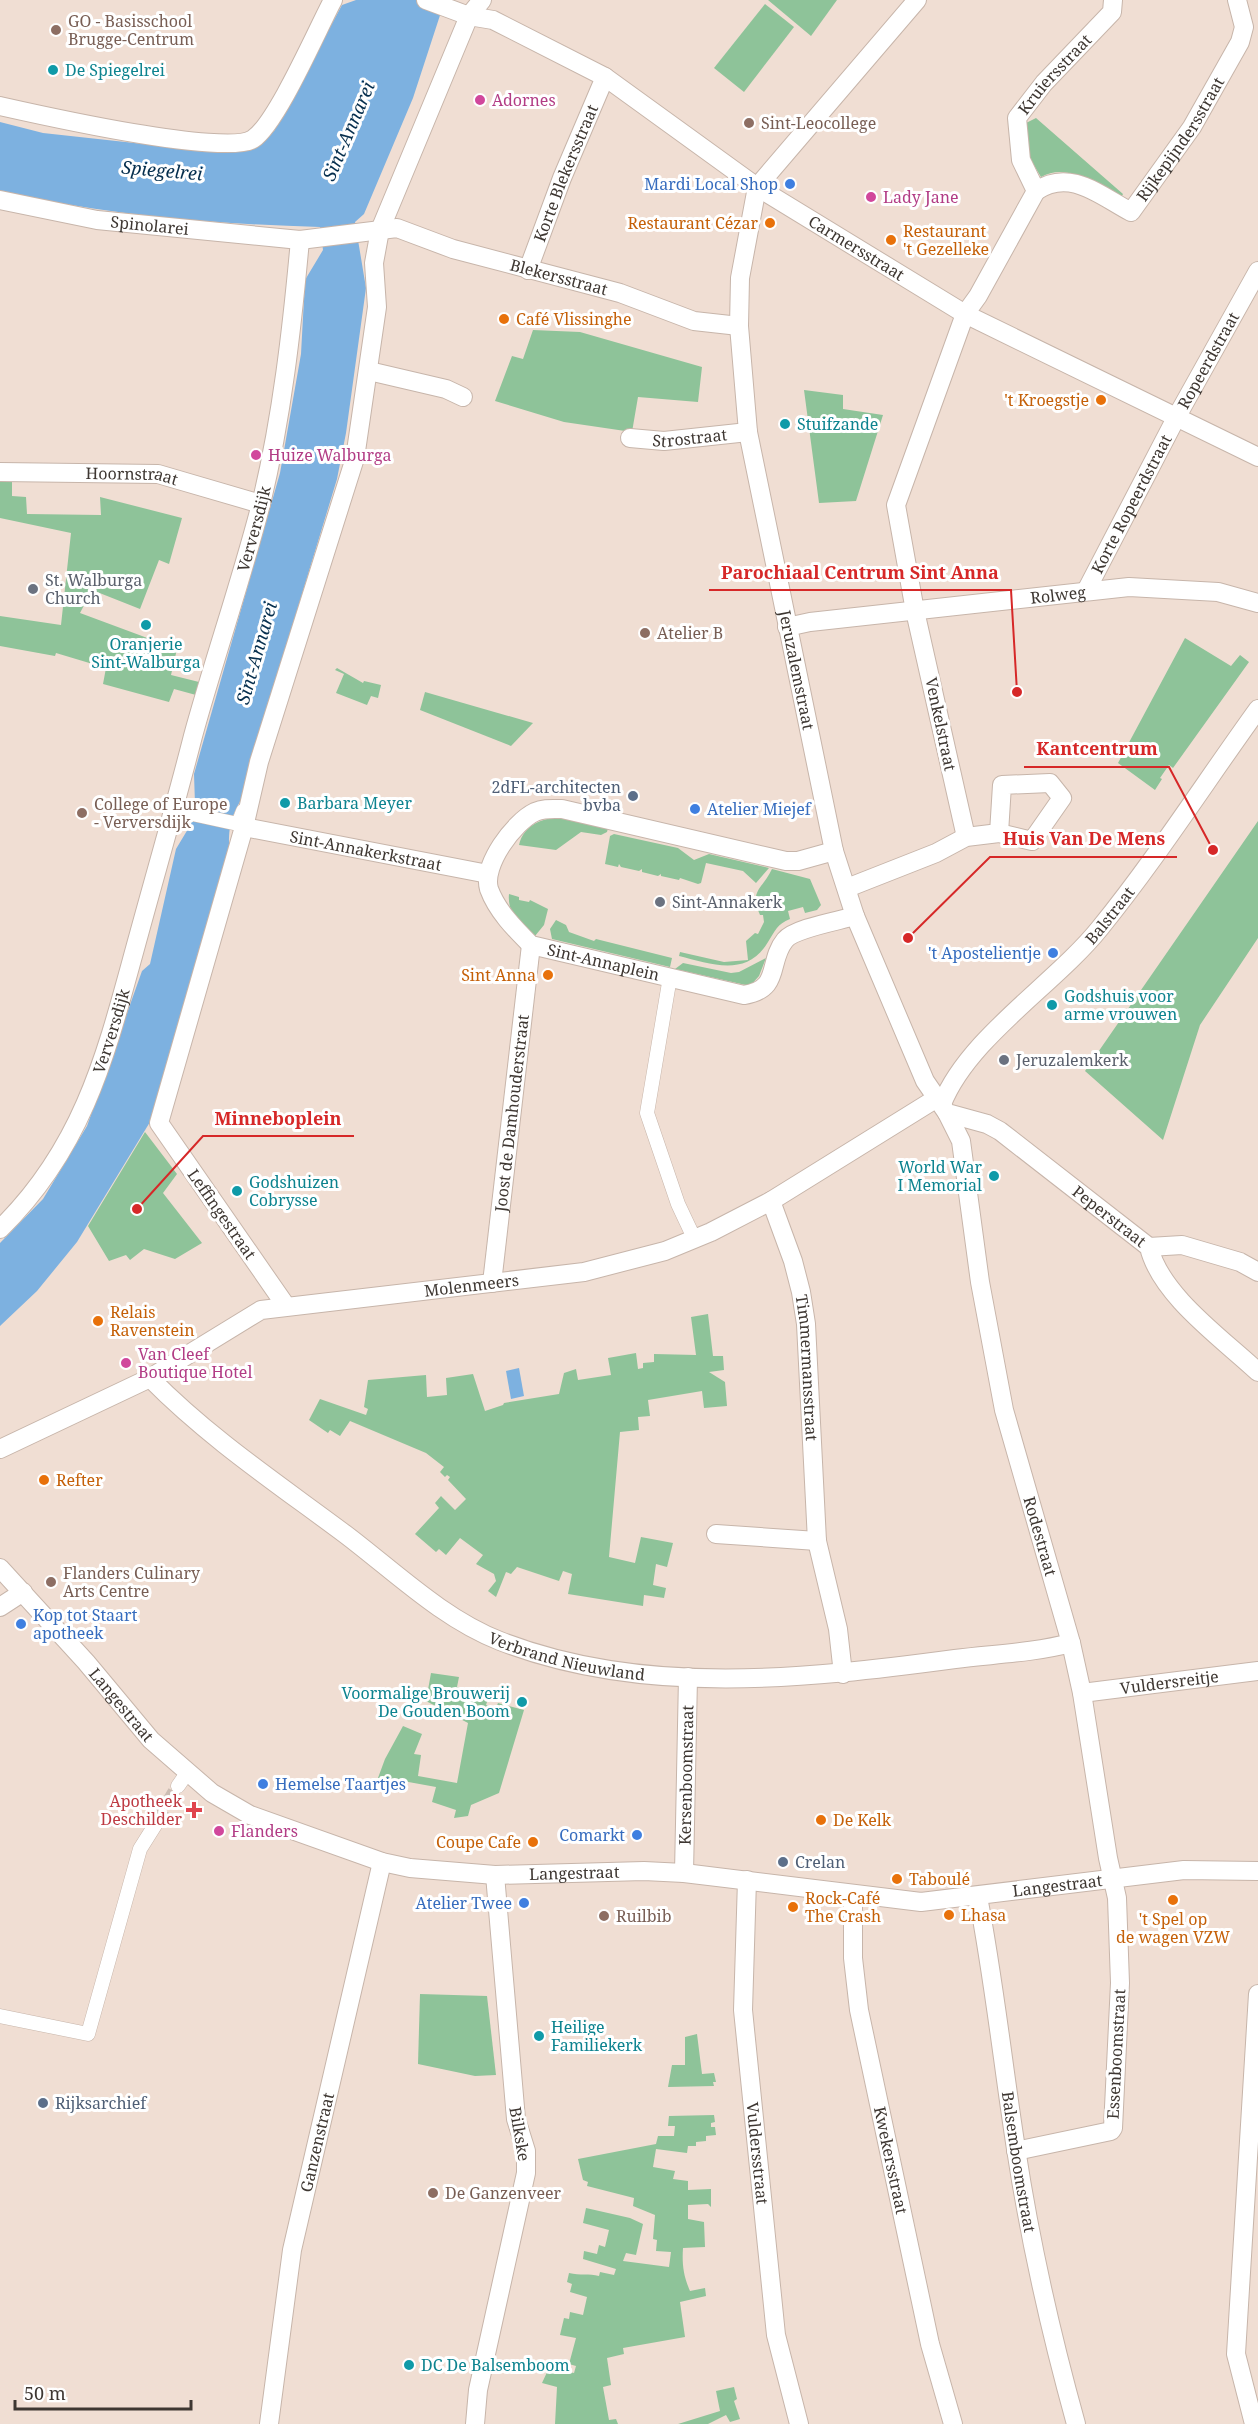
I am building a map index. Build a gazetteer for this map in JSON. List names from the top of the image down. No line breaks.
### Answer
{"streets":{"street":["Kruiersstraat","Rijkepijndersstraat","Korte Blekersstraat","Spinolarei","Carmersstraat","Blekersstraat","Ropeerdstraat","Strostraat","Hoornstraat","Korte Ropeerdstraat","Verversdijk","Rolweg","Jeruzalemstraat","Venkelstraat","Sint-Annakerkstraat","Balstraat","Sint-Annaplein","Joost de Damhouderstraat","Leffingestraat","Peperstraat","Molenmeers","Timmermansstraat","Rodestraat","Verbrand Nieuwland","Vuldersreitje","Langestraat","Kersenboomstraat","Essenboomstraat","Bilkske","Ganzenstraat","Vuldersstraat","Kwekersstraat","Balsemboomstraat"]},"crossings":[["Kruiersstraat","Rijkepijndersstraat"],["Korte Blekersstraat","Carmersstraat"],["Korte Blekersstraat","Blekersstraat"],["Spinolarei","Blekersstraat"],["Spinolarei","Verversdijk"],["Carmersstraat","Ropeerdstraat"],["Carmersstraat","Korte Ropeerdstraat"],["Carmersstraat","Jeruzalemstraat"],["Carmersstraat","Venkelstraat"],["Blekersstraat","Jeruzalemstraat"],["Ropeerdstraat","Korte Ropeerdstraat"],["Strostraat","Jeruzalemstraat"],["Hoornstraat","Verversdijk"],["Korte Ropeerdstraat","Rolweg"],["Verversdijk","Sint-Annakerkstraat"],["Rolweg","Jeruzalemstraat"],["Rolweg","Venkelstraat"],["Jeruzalemstraat","Balstraat"],["Jeruzalemstraat","Sint-Annaplein"],["Jeruzalemstraat","Peperstraat"],["Jeruzalemstraat","Molenmeers"],["Jeruzalemstraat","Rodestraat"],["Sint-Annakerkstraat","Sint-Annaplein"],["Sint-Annakerkstraat","Leffingestraat"],["Balstraat","Peperstraat"],["Balstraat","Molenmeers"],["Balstraat","Rodestraat"],["Sint-Annaplein","Joost de Damhouderstraat"],["Joost de Damhouderstraat","Molenmeers"],["Leffingestraat","Molenmeers"],["Peperstraat","Molenmeers"],["Peperstraat","Rodestraat"],["Molenmeers","Timmermansstraat"],["Molenmeers","Rodestraat"],["Molenmeers","Verbrand Nieuwland"],["Timmermansstraat","Verbrand Nieuwland"],["Rodestraat","Verbrand Nieuwland"],["Rodestraat","Vuldersreitje"],["Rodestraat","Langestraat"],["Rodestraat","Essenboomstraat"],["Verbrand Nieuwland","Kersenboomstraat"],["Langestraat","Kersenboomstraat"],["Langestraat","Essenboomstraat"],["Langestraat","Bilkske"],["Langestraat","Ganzenstraat"],["Langestraat","Vuldersstraat"],["Langestraat","Kwekersstraat"],["Langestraat","Balsemboomstraat"],["Essenboomstraat","Balsemboomstraat"]],"water":["Sint-Annarei","Spiegelrei"],"places":{"other":["GO - Basisschool Brugge-Centrum","De Spiegelrei","Adornes","Sint-Leocollege","Mardi Local Shop","Lady Jane","Restaurant Cézar","Restaurant 't Gezelleke","Café Vlissinghe","'t Kroegstje","Stuifzande","Huize Walburga","St. Walburga Church","Oranjerie Sint-Walburga","Atelier B","Parochiaal Centrum Sint Anna","2dFL-architecten bvba","Barbara Meyer","Atelier Miejef","College of Europe - Verversdijk","Kantcentrum","Sint-Annakerk","Huis Van De Mens","'t Apostelientje","Sint Anna","Godshuis voor arme vrouwen","Jeruzalemkerk","World War I Memorial","Godshuizen Cobrysse","Minneboplein","Relais Ravenstein","Van Cleef Boutique Hotel","Refter","Flanders Culinary Arts Centre","Kop tot Staart apotheek","Voormalige Brouwerij De Gouden Boom","Hemelse Taartjes","De Kelk","Flanders","Comarkt","Coupe Cafe","Crelan","Taboulé","'t Spel op de wagen VZW","Atelier Twee","Rock-Café The Crash","Lhasa","Ruilbib","Heilige Familiekerk","Rijksarchief","De Ganzenveer","DC De Balsemboom"],"health":["Apotheek Deschilder"]},"scale_bar":"50 m"}
